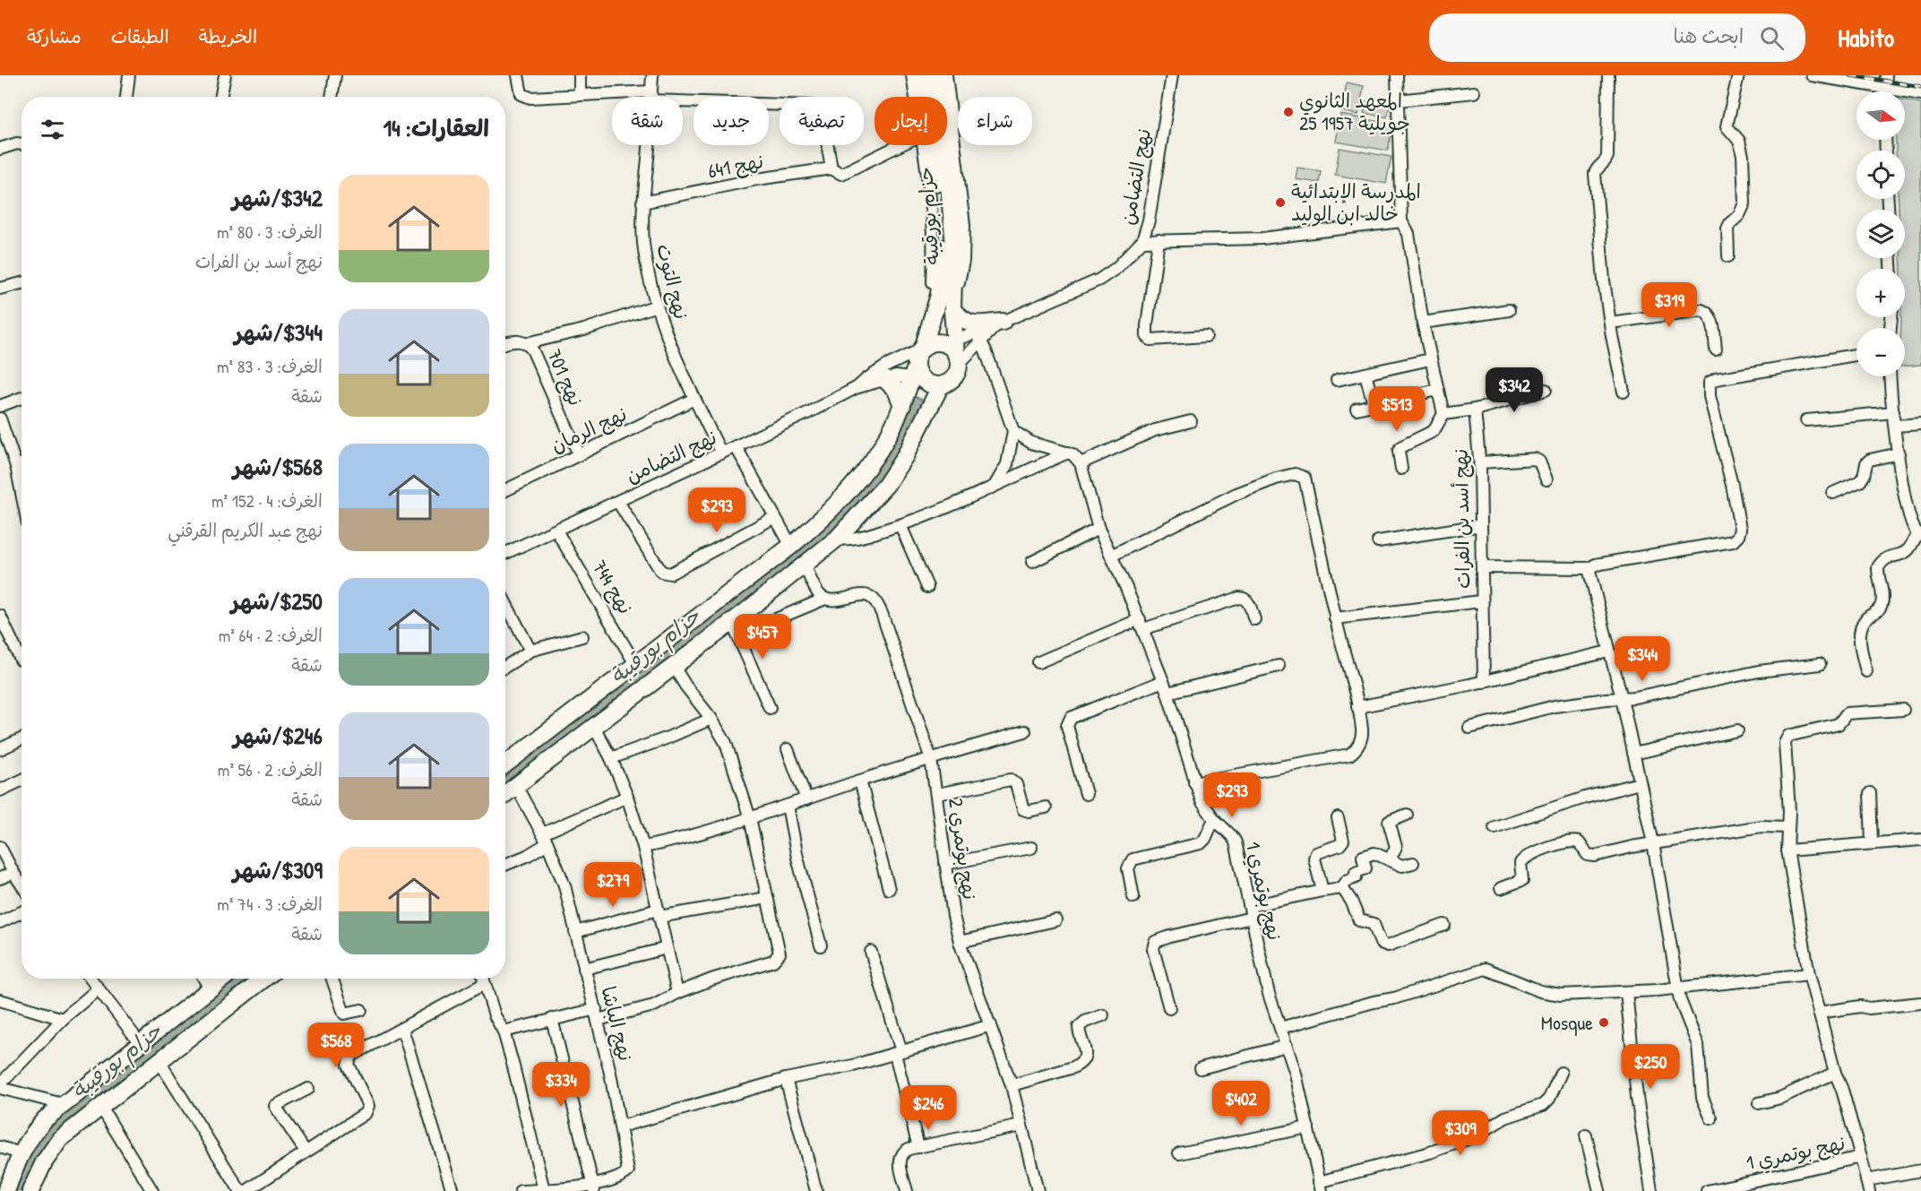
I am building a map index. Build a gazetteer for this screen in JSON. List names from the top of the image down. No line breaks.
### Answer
{"streets":{"highway":["حزام بورقيبة"],"street":["نهج 641","نهج التضامن","نهج التوت","نهج 701","نهج الرمان","نهج أسد بن الفرات","نهج 744","نهج بوتمري 2","نهج بوتمري 1","نهج الباشا"]},"crossings":[["نهج 641","نهج التوت"],["نهج التضامن","حزام بورقيبة"],["نهج التضامن","نهج التوت"],["نهج التضامن","نهج 744"],["نهج التوت","نهج الرمان"],["نهج 701","نهج الرمان"]],"water":["حزام بورقيبة"],"places":["المعهد الثانوي 25 جويلية 1957","المدرسة الإبتدائية خالد ابن الوليد","Mosque"],"north":"right","page":{"header":"Habito","search":"ابحث هنا","nav":["الخريطة","الطبقات","مشاركة"],"map_buttons":["+","−"],"chip":["شراء","إيجار","تصفية","جديد","شقة"],"heading":"العقارات: 14","list":[{"name":"$342/شهر","note":"الغرف: 3 · 80 m² · نهج أسد بن الفرات"},{"name":"$344/شهر","note":"الغرف: 3 · 83 m² · شقة"},{"name":"$568/شهر","note":"الغرف: 4 · 152 m² · نهج عبد الكريم القرقني"},{"name":"$250/شهر","note":"الغرف: 2 · 64 m² · شقة"},{"name":"$246/شهر","note":"الغرف: 2 · 56 m² · شقة"},{"name":"$309/شهر","note":"الغرف: 3 · 74 m² · شقة"}],"price":["$319","$342","$513","$293","$457","$344","$293","$279","$568","$250","$334","$402","$246","$309"]}}
